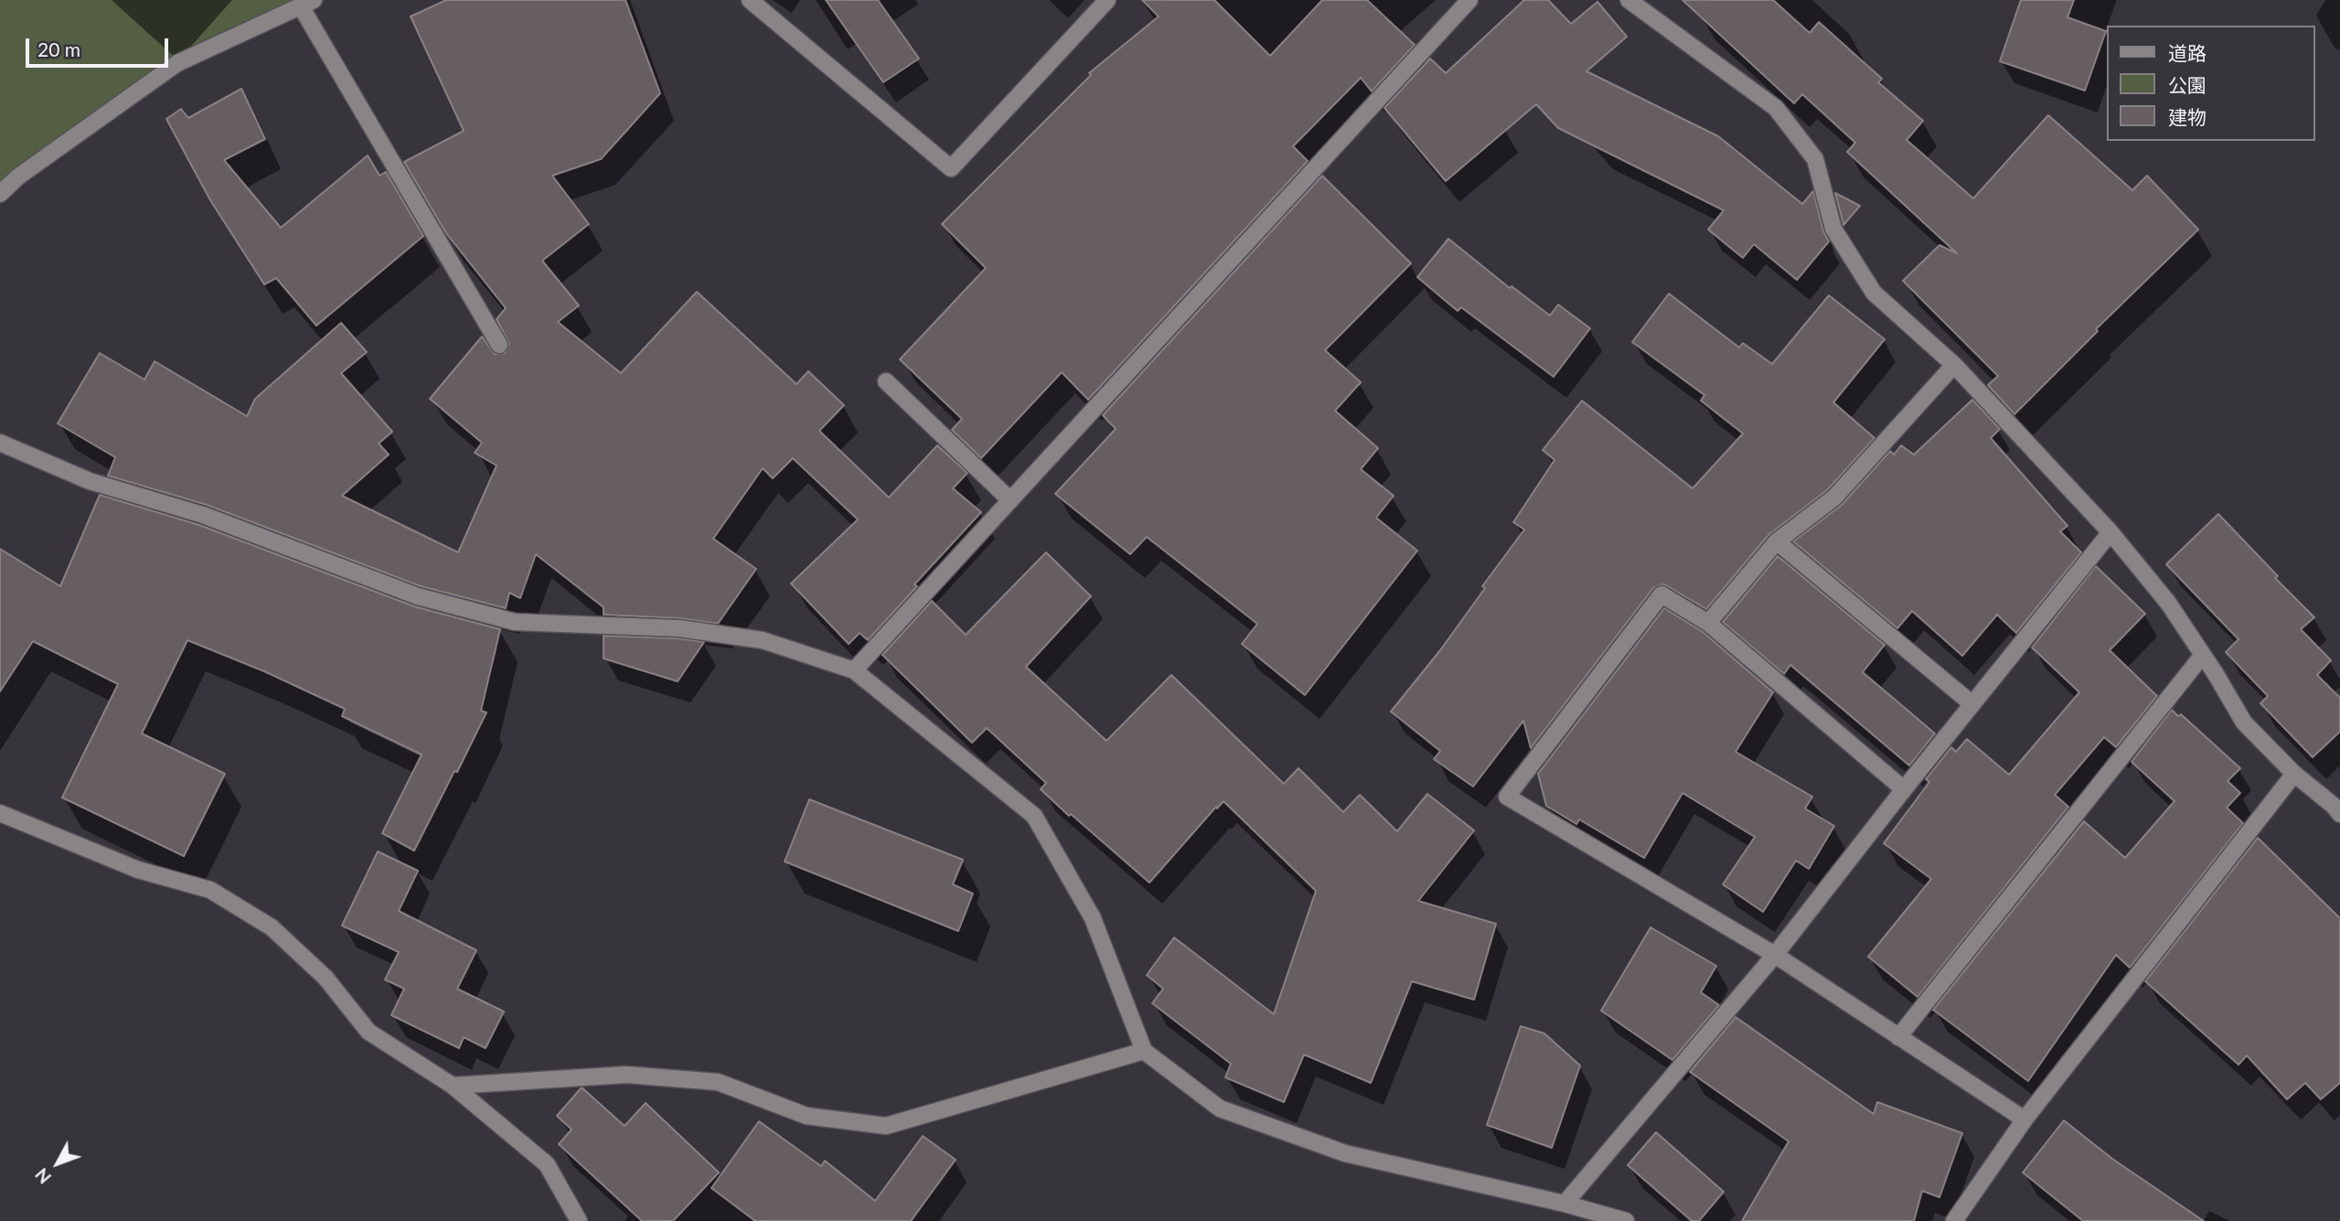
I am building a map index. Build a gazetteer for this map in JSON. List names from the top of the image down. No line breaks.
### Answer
{"legend":["道路","公園","建物"],"scale_bar":"20 m","north":"bottom left"}
